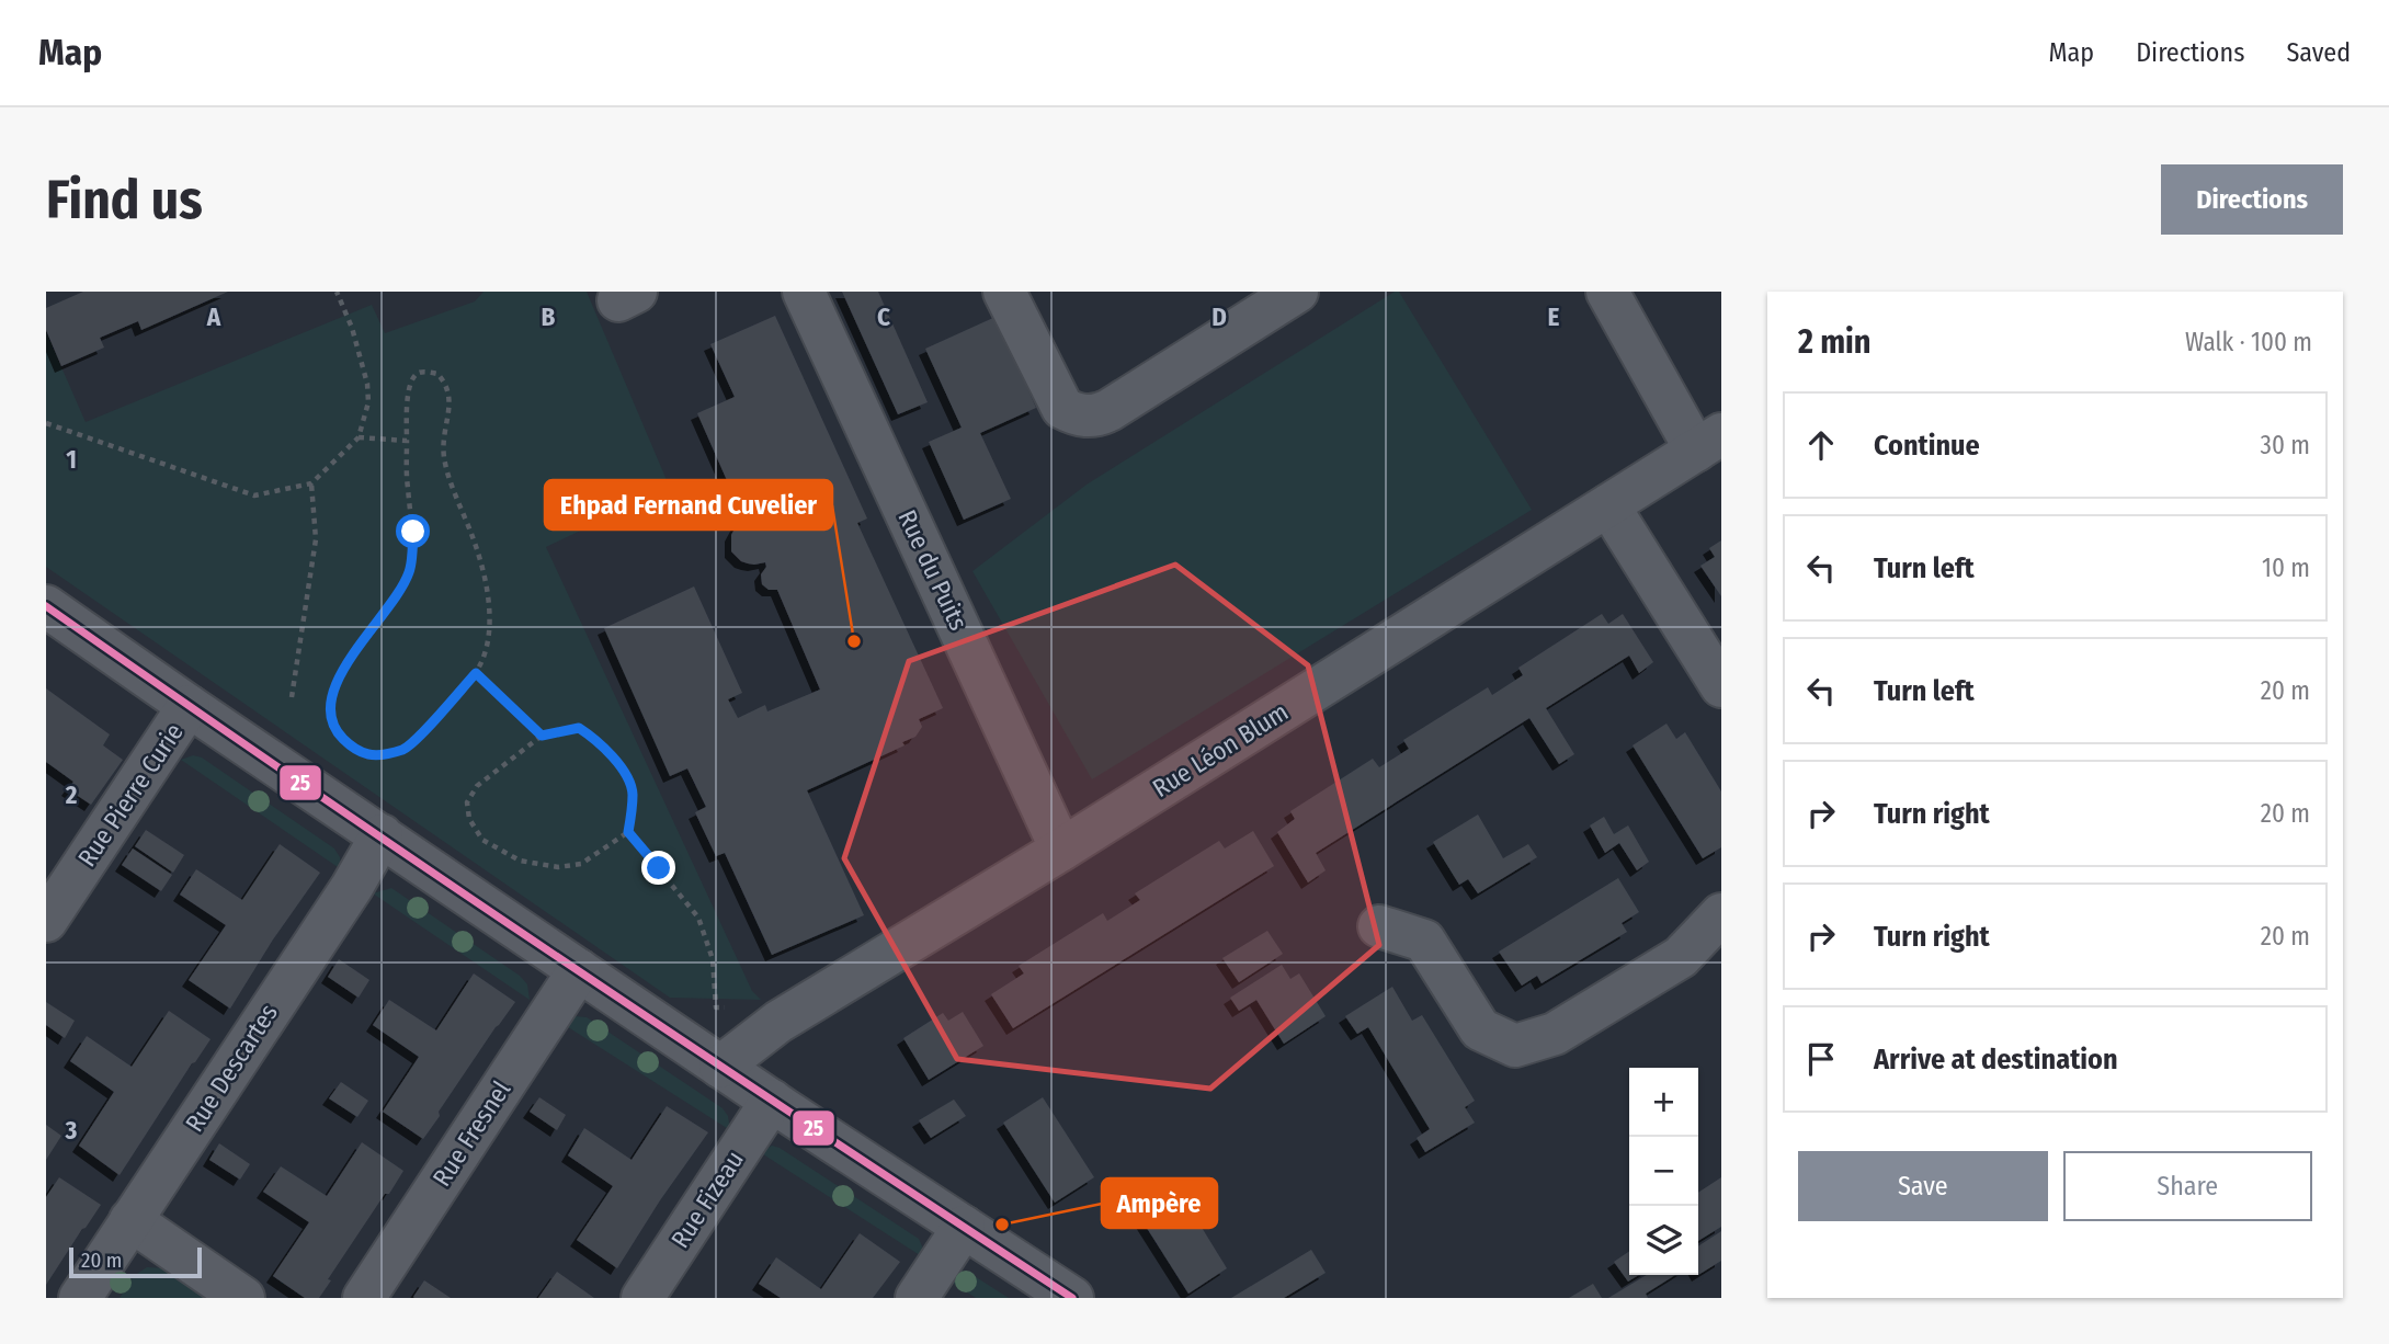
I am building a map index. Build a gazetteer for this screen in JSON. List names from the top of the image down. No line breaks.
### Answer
{"streets":{"street":["Rue du Puits","Rue Léon Blum","Rue Pierre Curie","Rue Descartes","Rue Fresnel","Rue Fizeau"]},"crossings":[["Rue du Puits","Rue Léon Blum"]],"places":["Ehpad Fernand Cuvelier","Ampère"],"lines":["transit line 25"],"scale_bar":"20 m","page":{"header":"Map","nav":["Map","Directions","Saved"],"buttons":["Directions",["Save","Share"]],"title":"Find us","heading":["2 min","Walk · 100 m"],"list":[["Continue","30 m"],["Turn left","10 m"],["Turn left","20 m"],["Turn right","20 m"],["Turn right","20 m"],"Arrive at destination"],"map_buttons":["+","−"],"scale":"20 m"},"grid":{"columns":["A","B","C","D","E"],"rows":["1","2","3"]}}
